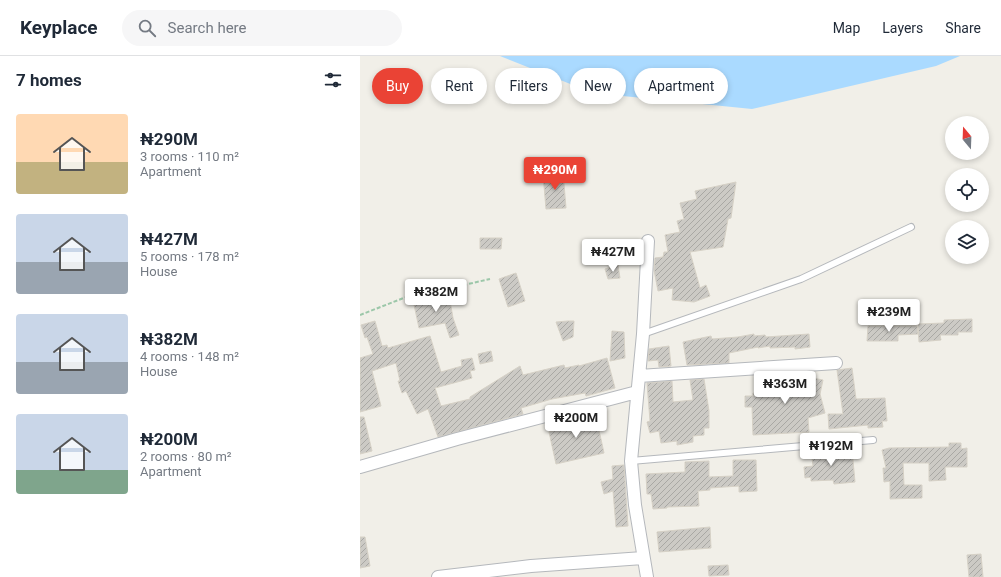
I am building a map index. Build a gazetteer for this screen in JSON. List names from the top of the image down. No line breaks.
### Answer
{"north":"top","page":{"header":"Keyplace","search":"Search here","nav":["Map","Layers","Share"],"heading":"7 homes","chip":["Buy","Rent","Filters","New","Apartment"],"list":[{"name":"₦290M","note":"3 rooms · 110 m² · Apartment"},{"name":"₦427M","note":"5 rooms · 178 m² · House"},{"name":"₦382M","note":"4 rooms · 148 m² · House"},{"name":"₦200M","note":"2 rooms · 80 m² · Apartment"}],"price":["₦290M","₦427M","₦382M","₦239M","₦363M","₦200M","₦192M"]}}
